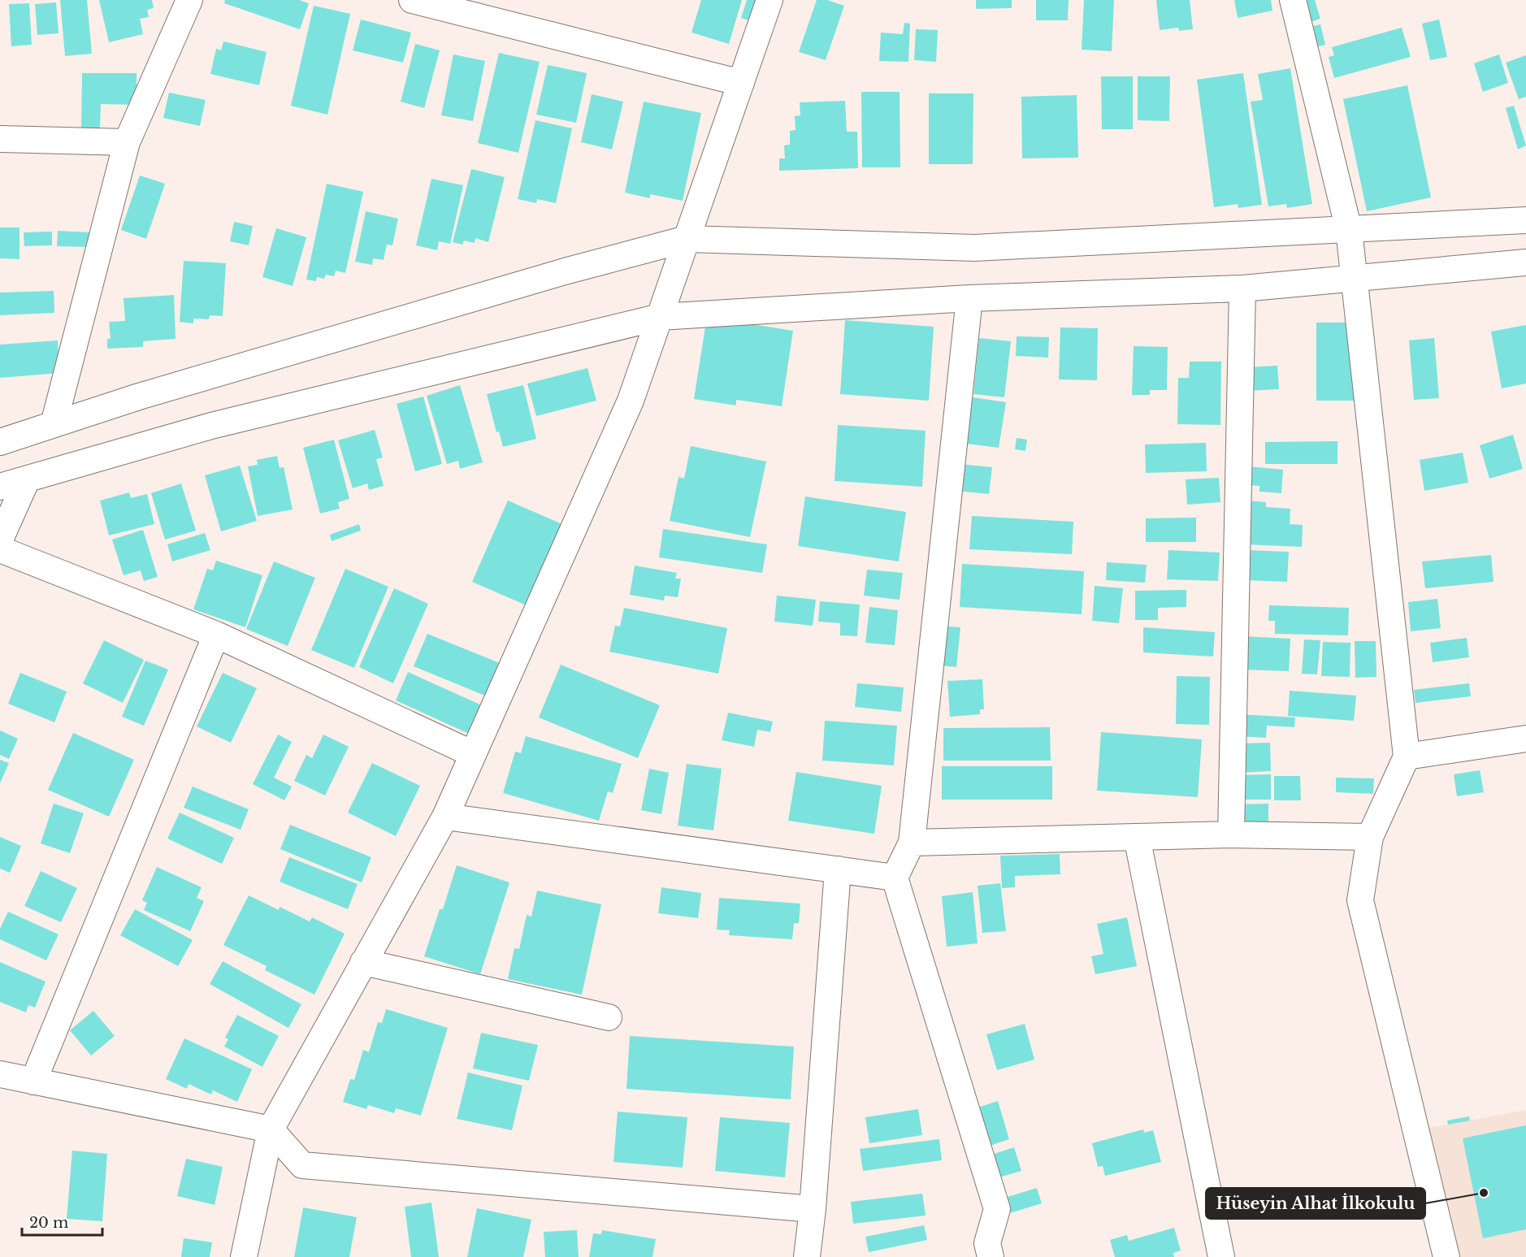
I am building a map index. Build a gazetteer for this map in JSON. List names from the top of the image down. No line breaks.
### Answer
{"places":["Hüseyin Alhat İlkokulu"],"scale_bar":"20 m"}
